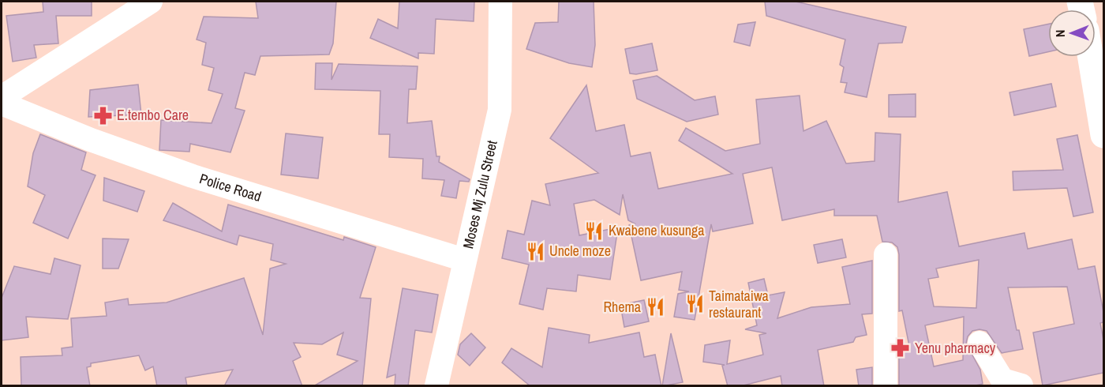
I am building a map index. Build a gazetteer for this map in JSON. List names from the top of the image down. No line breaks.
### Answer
{"streets":{"street":["Police Road","Moses Mj Zulu Street"]},"crossings":[["Police Road","Moses Mj Zulu Street"]],"places":{"pharmacy":["E.tembo Care","Yenu pharmacy"],"restaurant":["Kwabene kusunga","Uncle moze","Taimataiwa restaurant","Rhema"]},"north":"left"}
